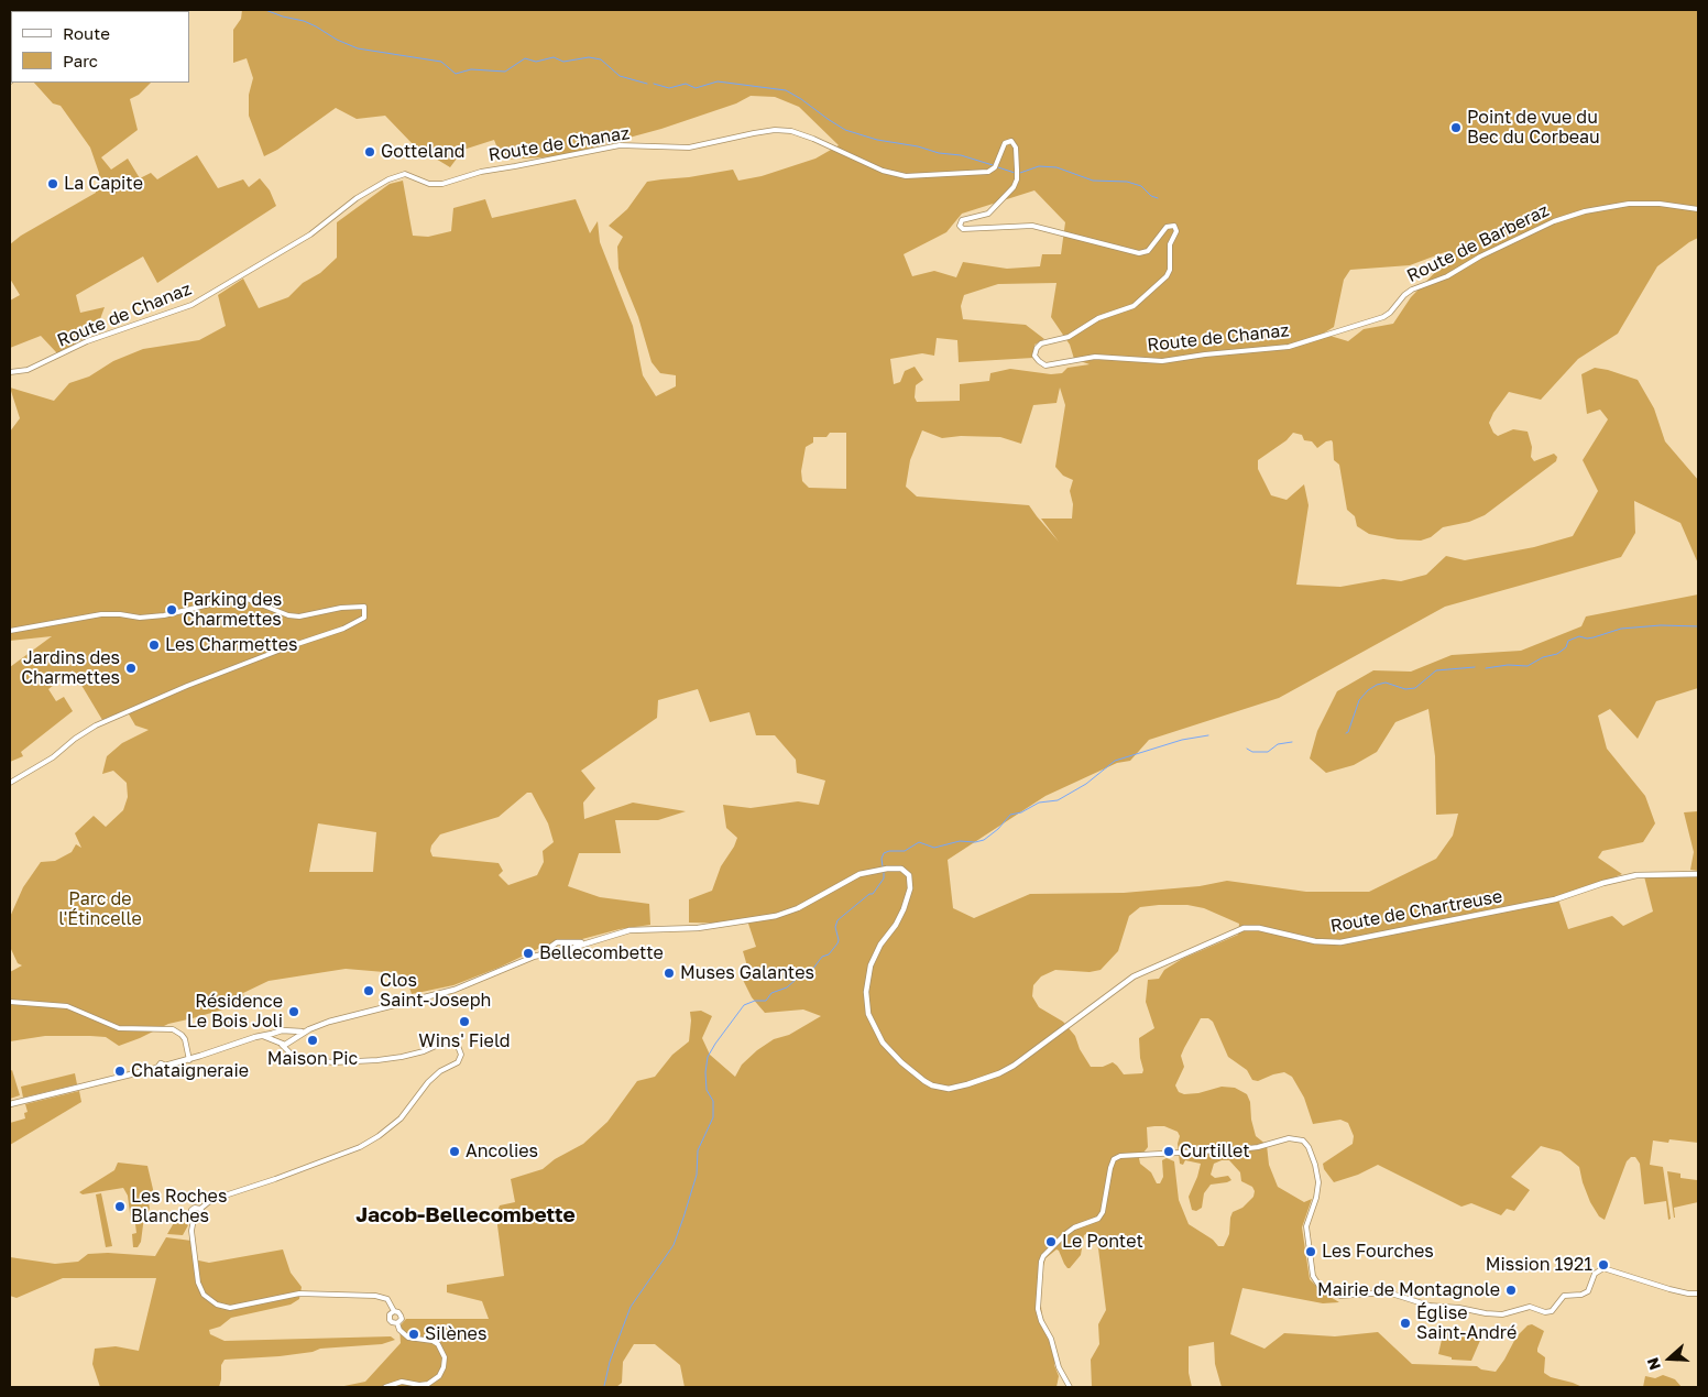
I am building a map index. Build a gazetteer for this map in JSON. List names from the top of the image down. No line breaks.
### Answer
{"streets":{"main road":["Route de Chartreuse"],"street":["Route de Chanaz","Route de Barberaz"]},"crossings":[["Route de Chanaz","Route de Barberaz"]],"districts":["Jacob-Bellecombette"],"parks":["Parc de l'Étincelle"],"places":["Point de vue du Bec du Corbeau","Gotteland","La Capite","Parking des Charmettes","Les Charmettes","Jardins des Charmettes","Bellecombette","Muses Galantes","Clos Saint-Joseph","Résidence Le Bois Joli","Wins' Field","Maison Pic","Chataigneraie","Ancolies","Curtillet","Les Roches Blanches","Le Pontet","Les Fourches","Mission 1921","Mairie de Montagnole","Église Saint-André","Silènes"],"legend":["Route","Parc"],"north":"left"}
